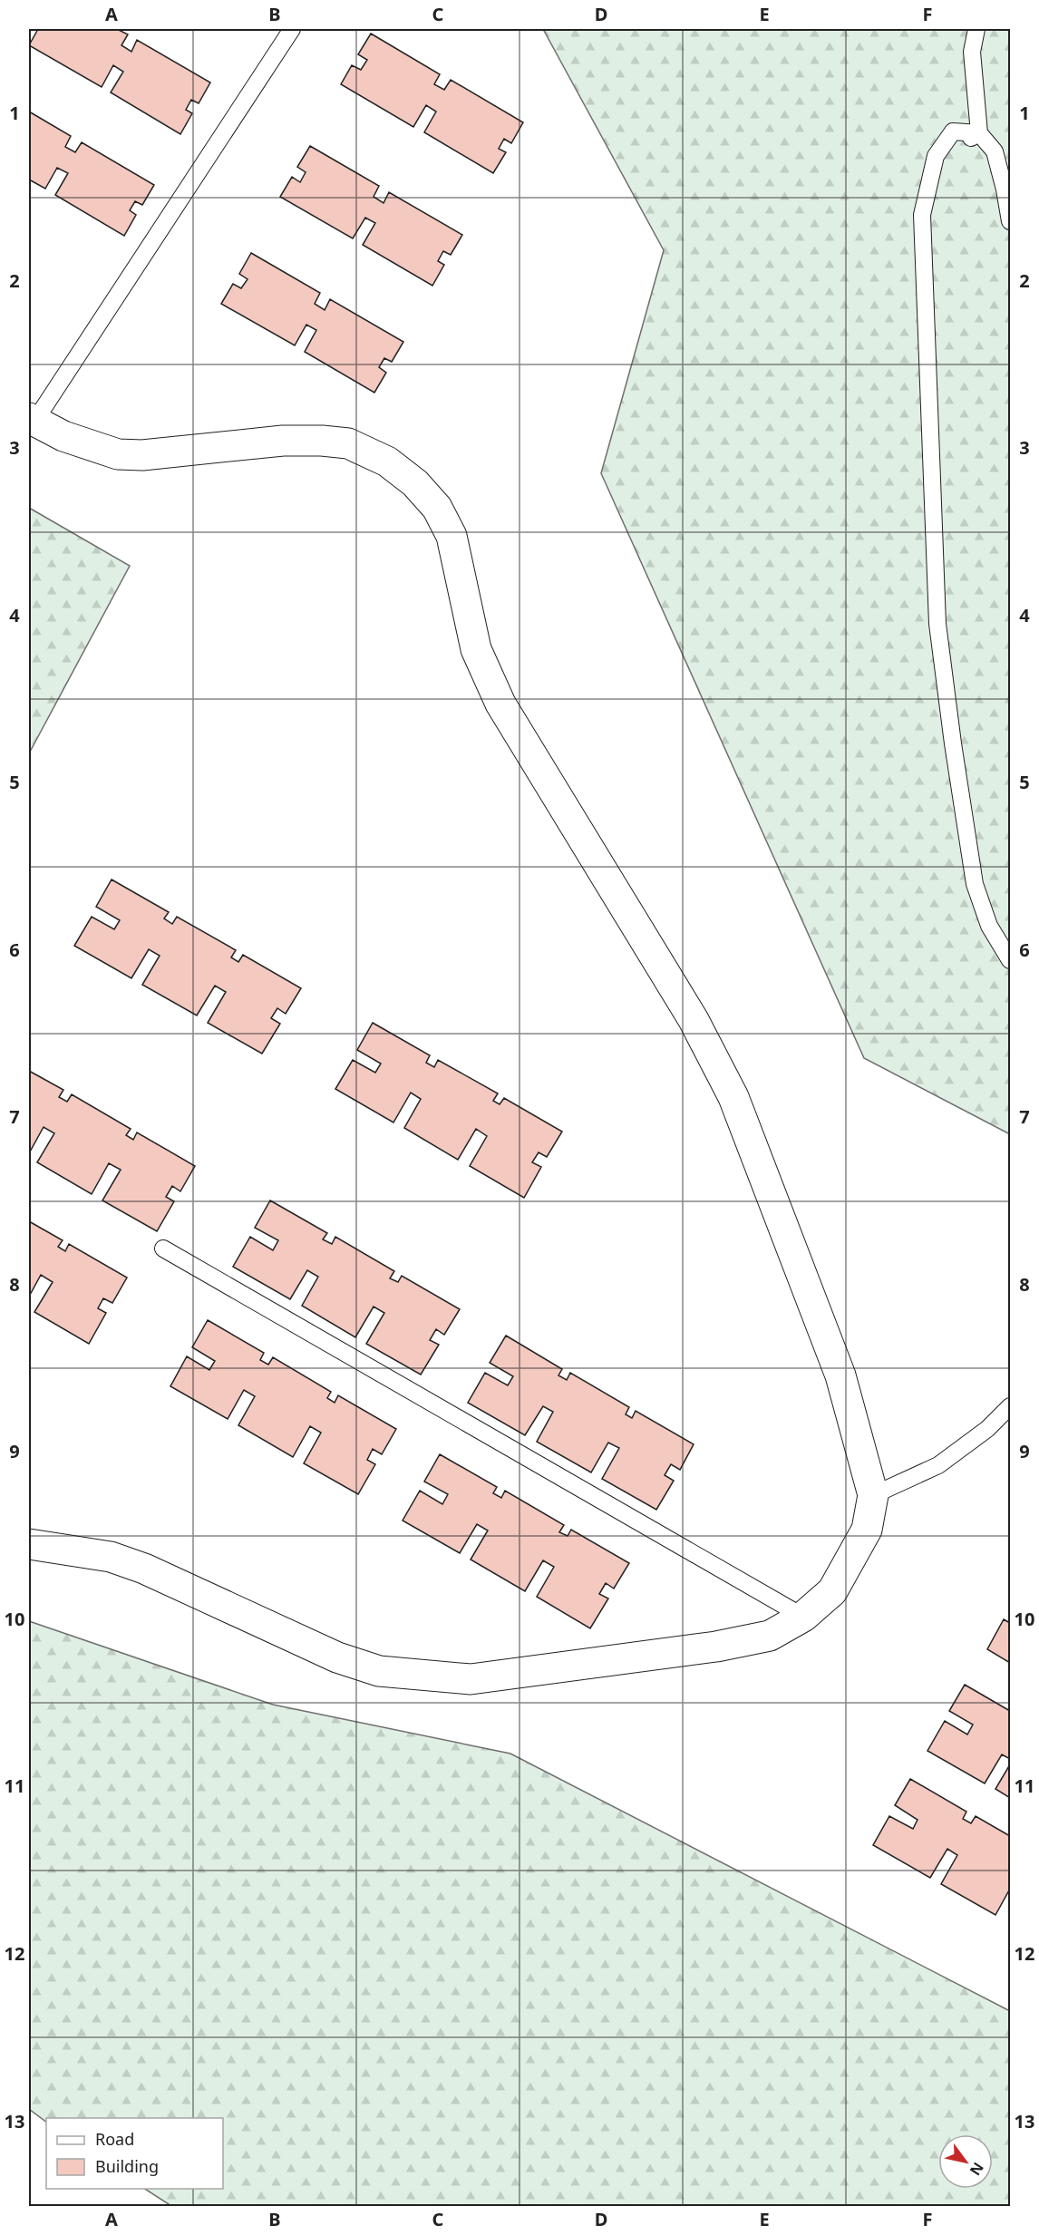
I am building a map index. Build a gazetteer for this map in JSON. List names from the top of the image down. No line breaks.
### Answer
{"legend":["Road","Building"],"north":"bottom right","grid":{"columns":["A","B","C","D","E","F"],"rows":["1","2","3","4","5","6","7","8","9","10","11","12","13"]}}
